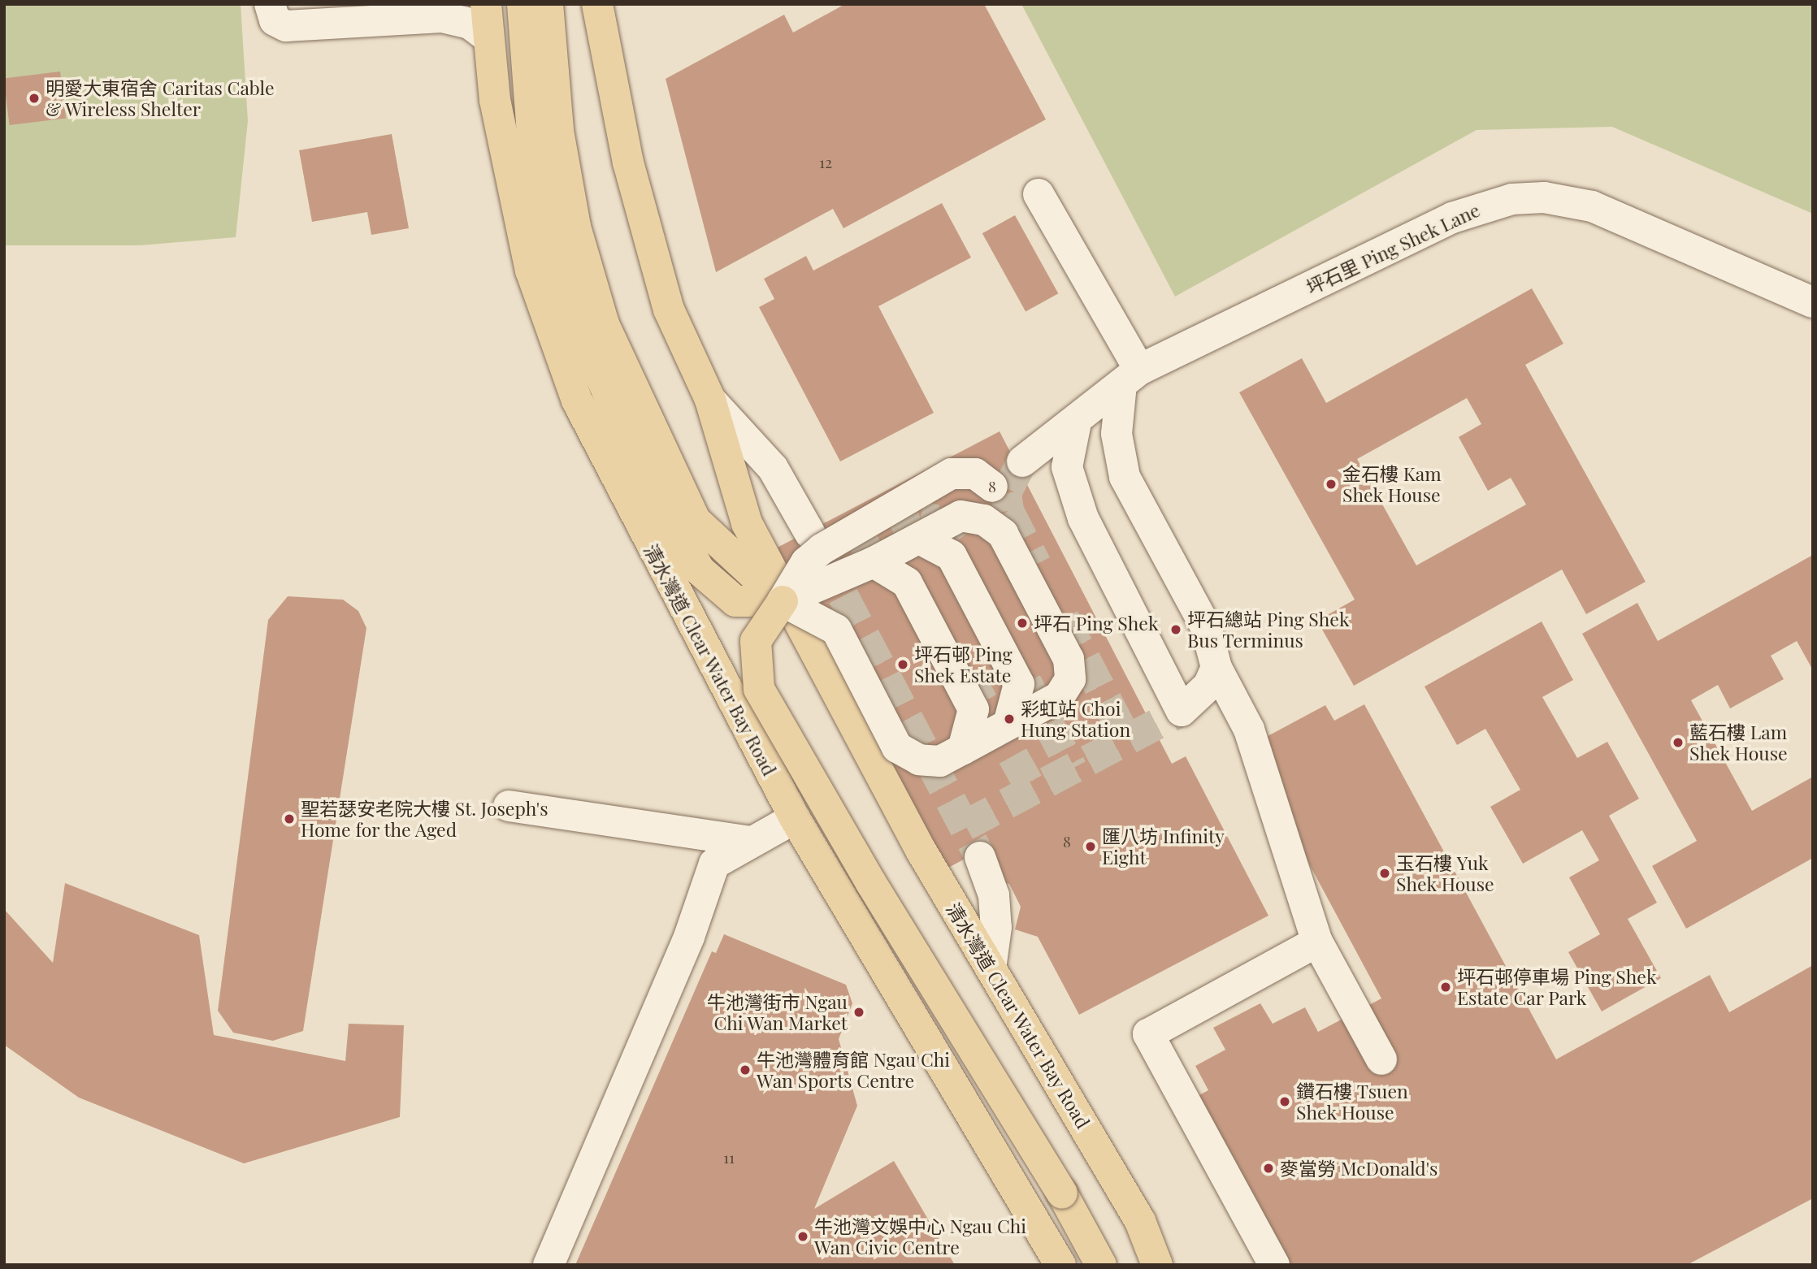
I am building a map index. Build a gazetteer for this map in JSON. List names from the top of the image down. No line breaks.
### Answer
{"streets":{"main road":["清水灣道 Clear Water Bay Road"],"lane":["坪石里 Ping Shek Lane"]},"places":["明愛大東宿舍 Caritas Cable & Wireless Shelter","金石樓 Kam Shek House","坪石 Ping Shek","坪石總站 Ping Shek Bus Terminus","坪石邨 Ping Shek Estate","彩虹站 Choi Hung Station","藍石樓 Lam Shek House","聖若瑟安老院大樓 St. Joseph's Home for the Aged","匯八坊 Infinity Eight","玉石樓 Yuk Shek House","坪石邨停車場 Ping Shek Estate Car Park","牛池灣街市 Ngau Chi Wan Market","牛池灣體育館 Ngau Chi Wan Sports Centre","鑽石樓 Tsuen Shek House","麥當勞 McDonald's","牛池灣文娛中心 Ngau Chi Wan Civic Centre"],"house_numbers":["12","8","8","11"]}
